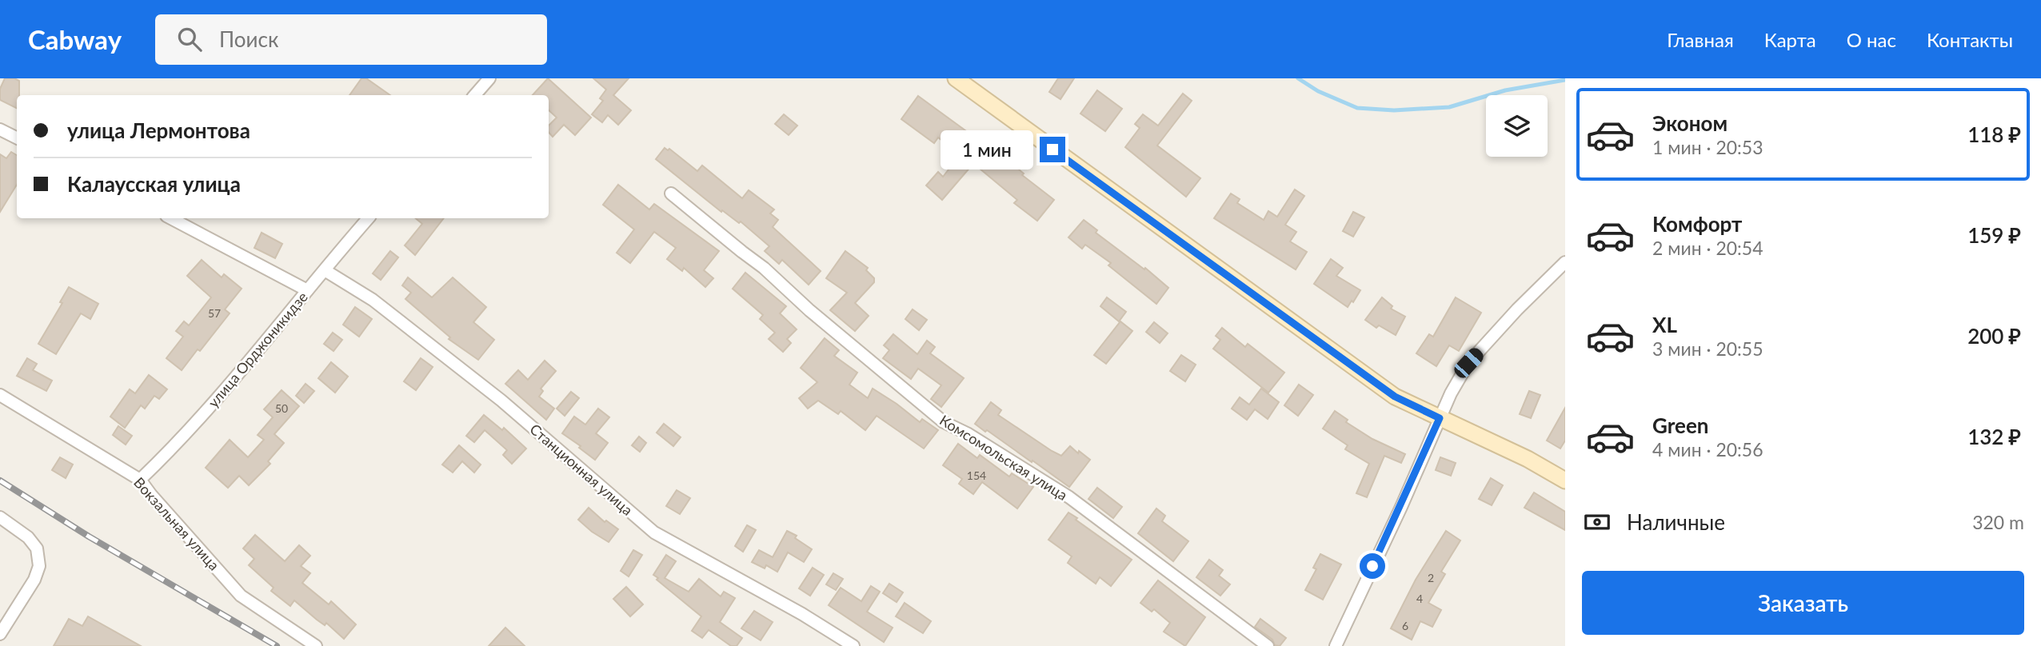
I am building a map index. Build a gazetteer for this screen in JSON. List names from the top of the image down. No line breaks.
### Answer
{"streets":{"street":["улица Орджоникидзе","Комсомольская улица","Станционная улица","Вокзальная улица"]},"crossings":[["улица Орджоникидзе","Станционная улица"],["улица Орджоникидзе","Вокзальная улица"]],"house_numbers":["57","50","154","2","4","6"],"page":{"header":"Cabway","search":"Поиск","nav":["Главная","Карта","О нас","Контакты"],"list":[{"name":"Эконом","note":"1 мин · 20:53","value":"118 ₽"},{"name":"Комфорт","note":"2 мин · 20:54","value":"159 ₽"},{"name":"XL","note":"3 мин · 20:55","value":"200 ₽"},{"name":"Green","note":"4 мин · 20:56","value":"132 ₽"}],"banner":["улица Лермонтова","Калаусская улица"],"bubble":"1 мин","pay":["Наличные","320 m"],"buttons":"Заказать"}}
